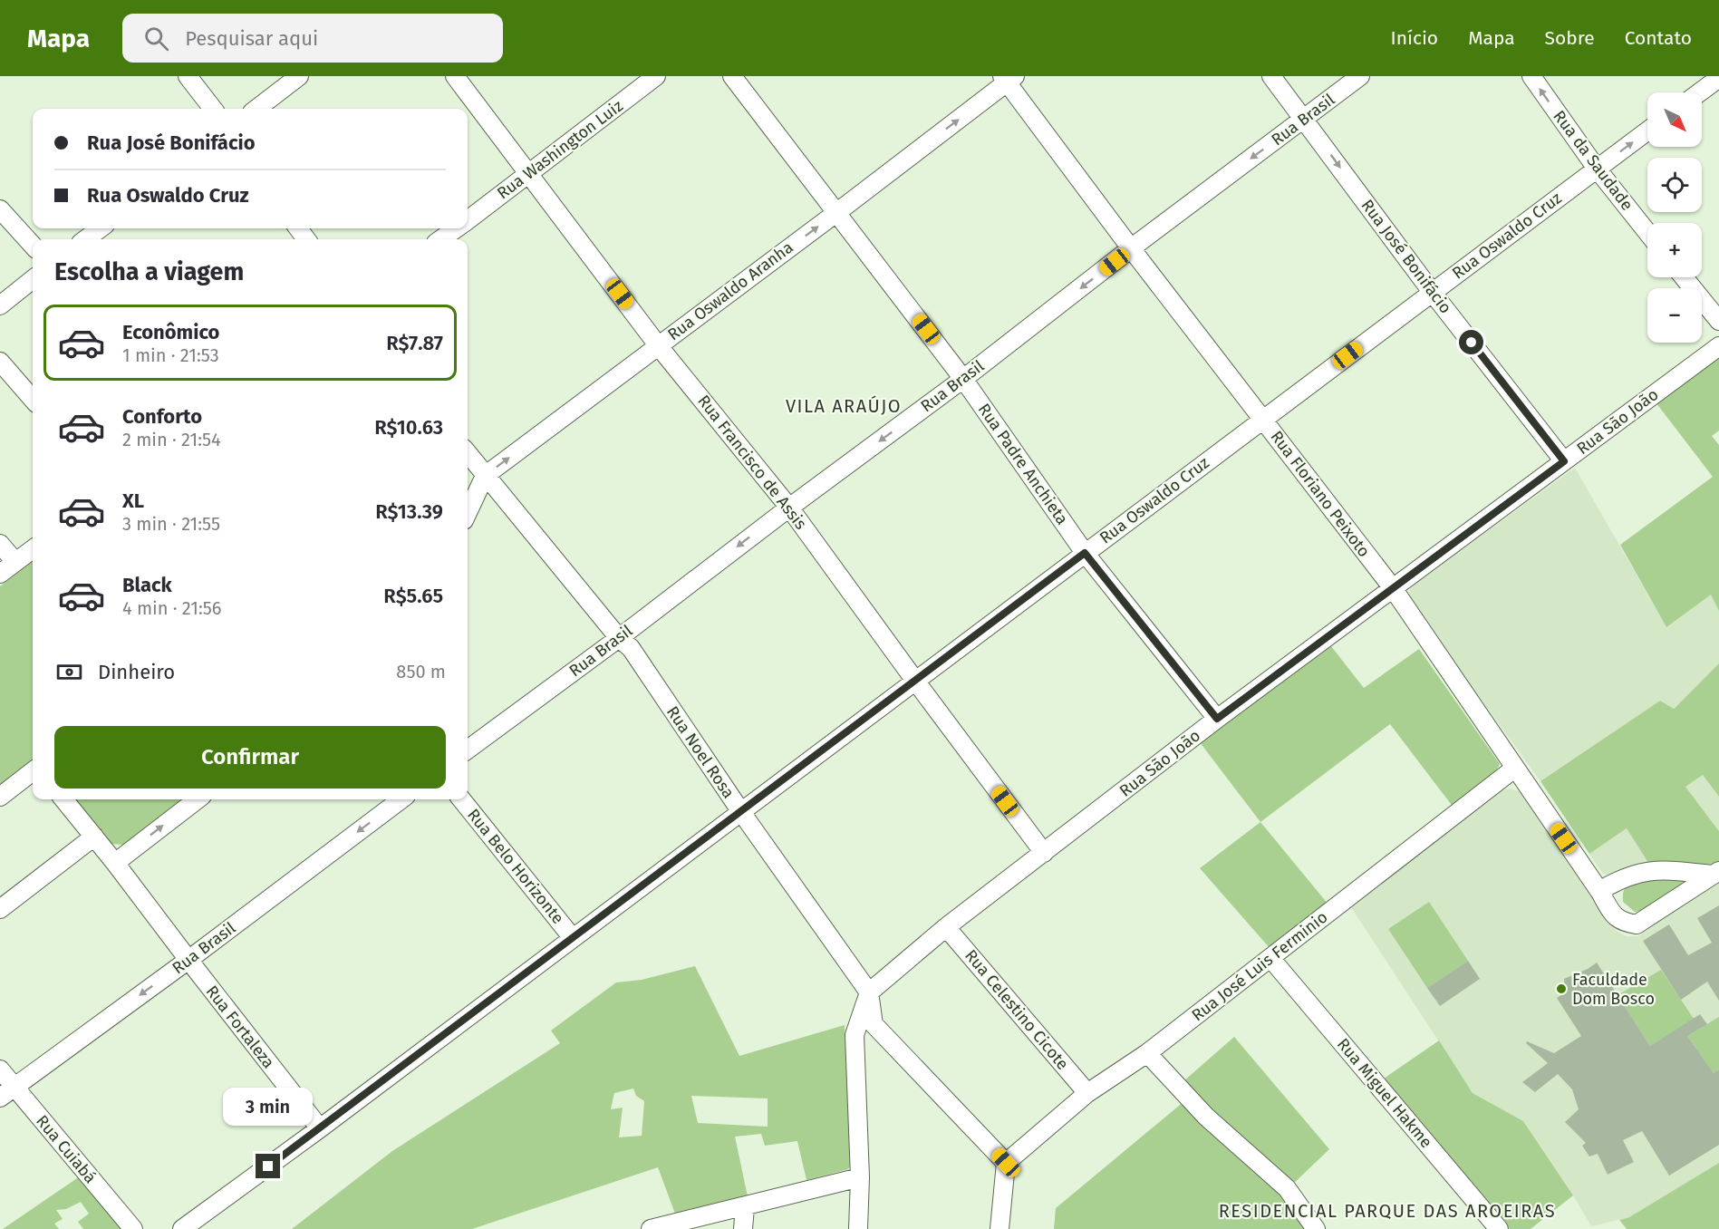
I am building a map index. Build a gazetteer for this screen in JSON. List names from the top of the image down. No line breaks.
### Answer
{"streets":{"street":["Rua Brasil","Rua Washington Luiz","Rua da Saudade","Rua Oswaldo Cruz","Rua José Bonifácio","Rua Oswaldo Aranha","Rua São João","Rua Francisco de Assis","Rua Padre Anchieta","Rua Floriano Peixoto","Rua Noel Rosa","Rua Belo Horizonte","Rua José Luis Ferminio","Rua Celestino Cicote","Rua Fortaleza","Rua Miguel Hakme","Rua Cuiabá"]},"crossings":[["Rua Brasil","Rua José Bonifácio"],["Rua Brasil","Rua Francisco de Assis"],["Rua Brasil","Rua Padre Anchieta"],["Rua Brasil","Rua Floriano Peixoto"],["Rua Brasil","Rua Noel Rosa"],["Rua Brasil","Rua Fortaleza"],["Rua Brasil","Rua Cuiabá"],["Rua Washington Luiz","Rua Francisco de Assis"],["Rua da Saudade","Rua Oswaldo Cruz"],["Rua Oswaldo Cruz","Rua José Bonifácio"],["Rua Oswaldo Cruz","Rua Francisco de Assis"],["Rua Oswaldo Cruz","Rua Padre Anchieta"],["Rua Oswaldo Cruz","Rua Floriano Peixoto"],["Rua Oswaldo Cruz","Rua Noel Rosa"],["Rua Oswaldo Cruz","Rua Belo Horizonte"],["Rua Oswaldo Cruz","Rua Fortaleza"],["Rua José Bonifácio","Rua São João"],["Rua Oswaldo Aranha","Rua Francisco de Assis"],["Rua Oswaldo Aranha","Rua Padre Anchieta"],["Rua Oswaldo Aranha","Rua Floriano Peixoto"],["Rua Oswaldo Aranha","Rua Noel Rosa"],["Rua São João","Rua Francisco de Assis"],["Rua São João","Rua Padre Anchieta"],["Rua São João","Rua Floriano Peixoto"],["Rua São João","Rua Noel Rosa"],["Rua São João","Rua Celestino Cicote"],["Rua Floriano Peixoto","Rua José Luis Ferminio"],["Rua Noel Rosa","Rua José Luis Ferminio"],["Rua José Luis Ferminio","Rua Celestino Cicote"],["Rua José Luis Ferminio","Rua Miguel Hakme"]],"one_way":["Rua Brasil","Rua da Saudade","Rua José Bonifácio","Rua Oswaldo Aranha"],"districts":["VILA ARAÚJO","RESIDENCIAL PARQUE DAS AROEIRAS"],"places":["Faculdade Dom Bosco"],"north":"bottom right","page":{"header":"Mapa","search":"Pesquisar aqui","nav":["Início","Mapa","Sobre","Contato"],"map_buttons":["+","−"],"banner":["Rua José Bonifácio","Rua Oswaldo Cruz"],"heading":"Escolha a viagem","list":[{"name":"Econômico","note":"1 min · 21:53","value":"R$7.87"},{"name":"Conforto","note":"2 min · 21:54","value":"R$10.63"},{"name":"XL","note":"3 min · 21:55","value":"R$13.39"},{"name":"Black","note":"4 min · 21:56","value":"R$5.65"}],"pay":["Dinheiro","850 m"],"buttons":"Confirmar","bubble":"3 min"}}
